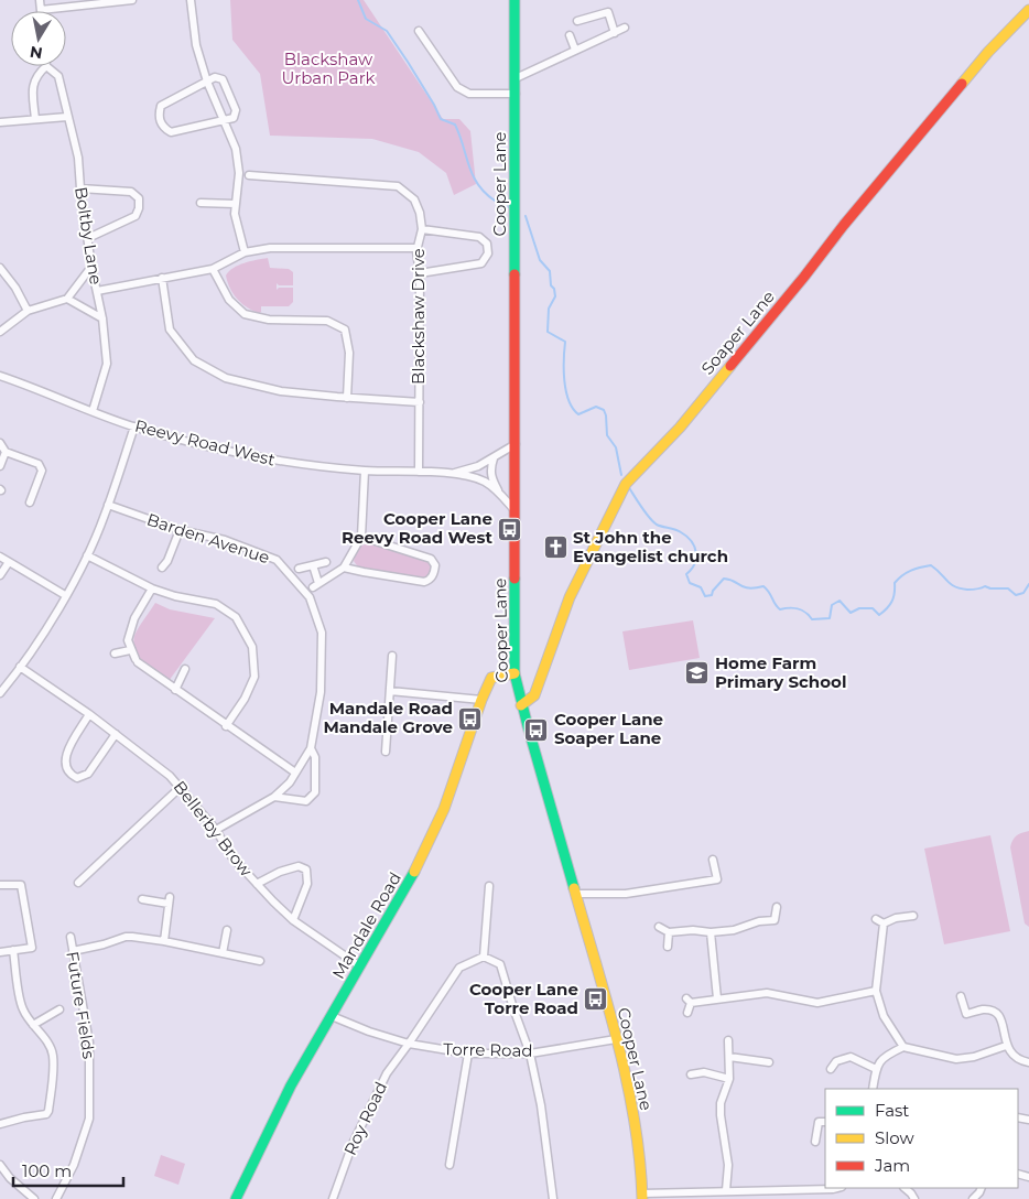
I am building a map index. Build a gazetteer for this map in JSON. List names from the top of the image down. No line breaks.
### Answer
{"streets":{"street":["Cooper Lane","Boltby Lane","Blackshaw Drive","Soaper Lane","Reevy Road West","Barden Avenue","Bellerby Brow","Mandale Road","Future Fields","Torre Road","Roy Road"]},"crossings":[["Cooper Lane","Soaper Lane"],["Cooper Lane","Mandale Road"],["Cooper Lane","Torre Road"],["Boltby Lane","Reevy Road West"],["Blackshaw Drive","Reevy Road West"],["Barden Avenue","Bellerby Brow"],["Bellerby Brow","Mandale Road"],["Mandale Road","Torre Road"],["Torre Road","Roy Road"]],"parks":["Blackshaw Urban Park"],"places":{"bus stop":["Cooper Lane Reevy Road West","Mandale Road Mandale Grove","Cooper Lane Soaper Lane","Cooper Lane Torre Road"],"church":["St John the Evangelist church"],"school or university":["Home Farm Primary School"]},"legend":["Fast","Slow","Jam"],"scale_bar":"100 m","north":"bottom"}
